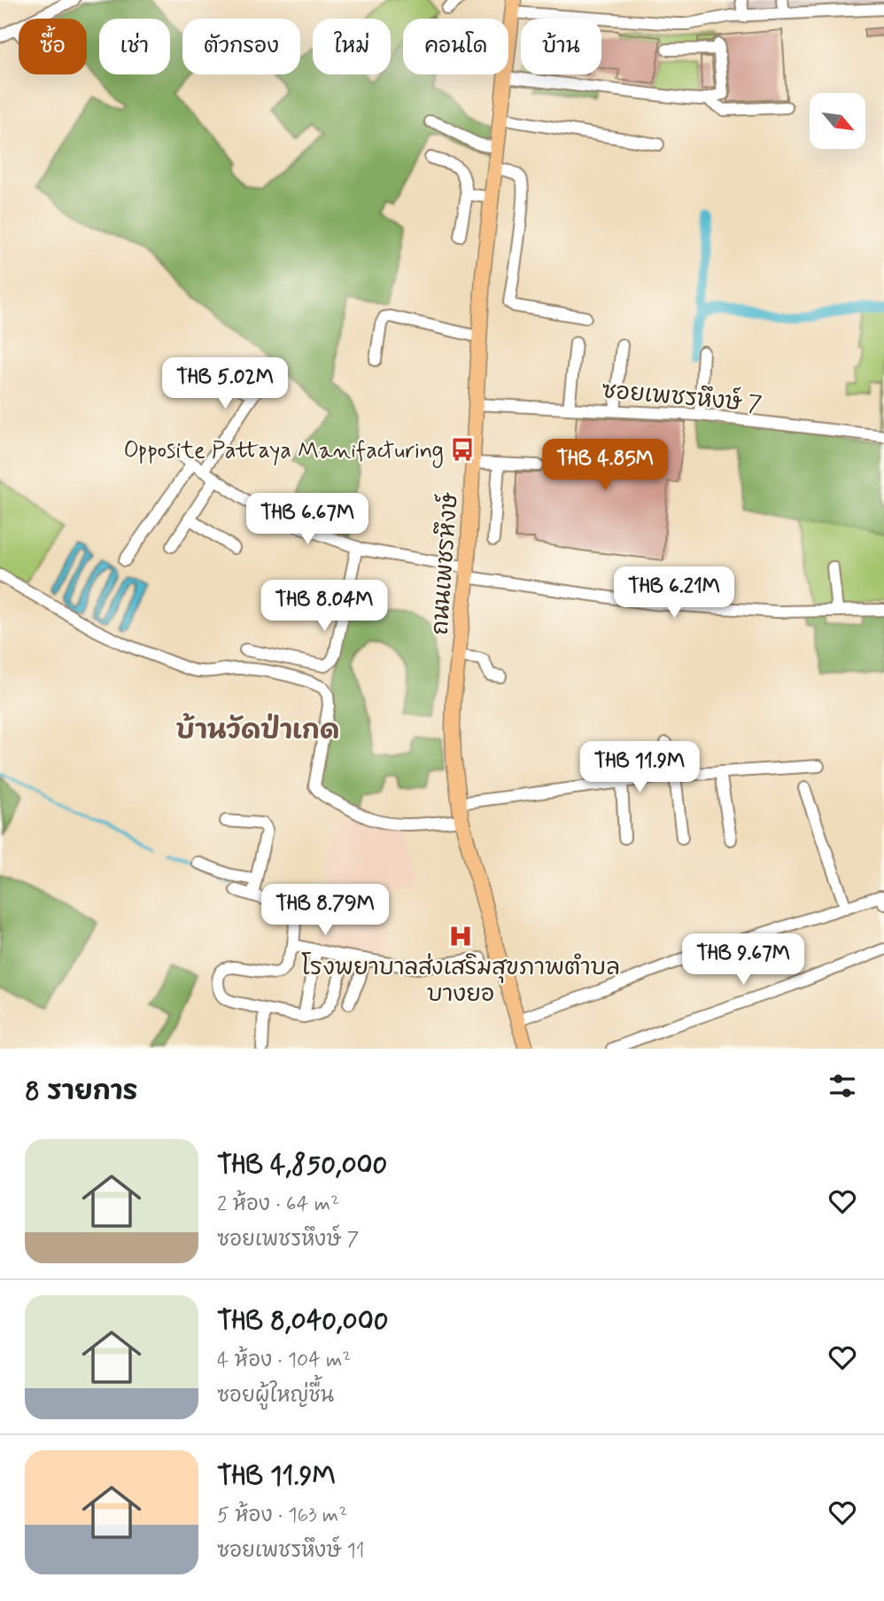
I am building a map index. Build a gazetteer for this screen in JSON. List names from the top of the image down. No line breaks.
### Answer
{"streets":{"main road":["ถนนเพชรหึงษ์"],"street":["ซอยเพชรหึงษ์ 7"]},"crossings":[["ซอยเพชรหึงษ์ 7","ถนนเพชรหึงษ์"]],"districts":["บ้านวัดป่าเกด"],"places":{"bus stop":["Opposite Pattaya Manifacturing"],"hospital":["โรงพยาบาลส่งเสริมสุขภาพตำบล บางยอ"]},"north":"bottom right","page":{"chip":["ซื้อ","เช่า","ตัวกรอง","ใหม่","คอนโด","บ้าน"],"price":["THB 5.02M","THB 4.85M","THB 6.67M","THB 6.21M","THB 8.04M","THB 11.9M","THB 8.79M","THB 9.67M"],"heading":"8 รายการ","list":[{"name":"THB 4,850,000","note":"2 ห้อง · 64 m² · ซอยเพชรหึงษ์ 7"},{"name":"THB 8,040,000","note":"4 ห้อง · 104 m² · ซอยผู้ใหญ่ชื้น"},{"name":"THB 11.9M","note":"5 ห้อง · 163 m² · ซอยเพชรหึงษ์ 11"}]}}
